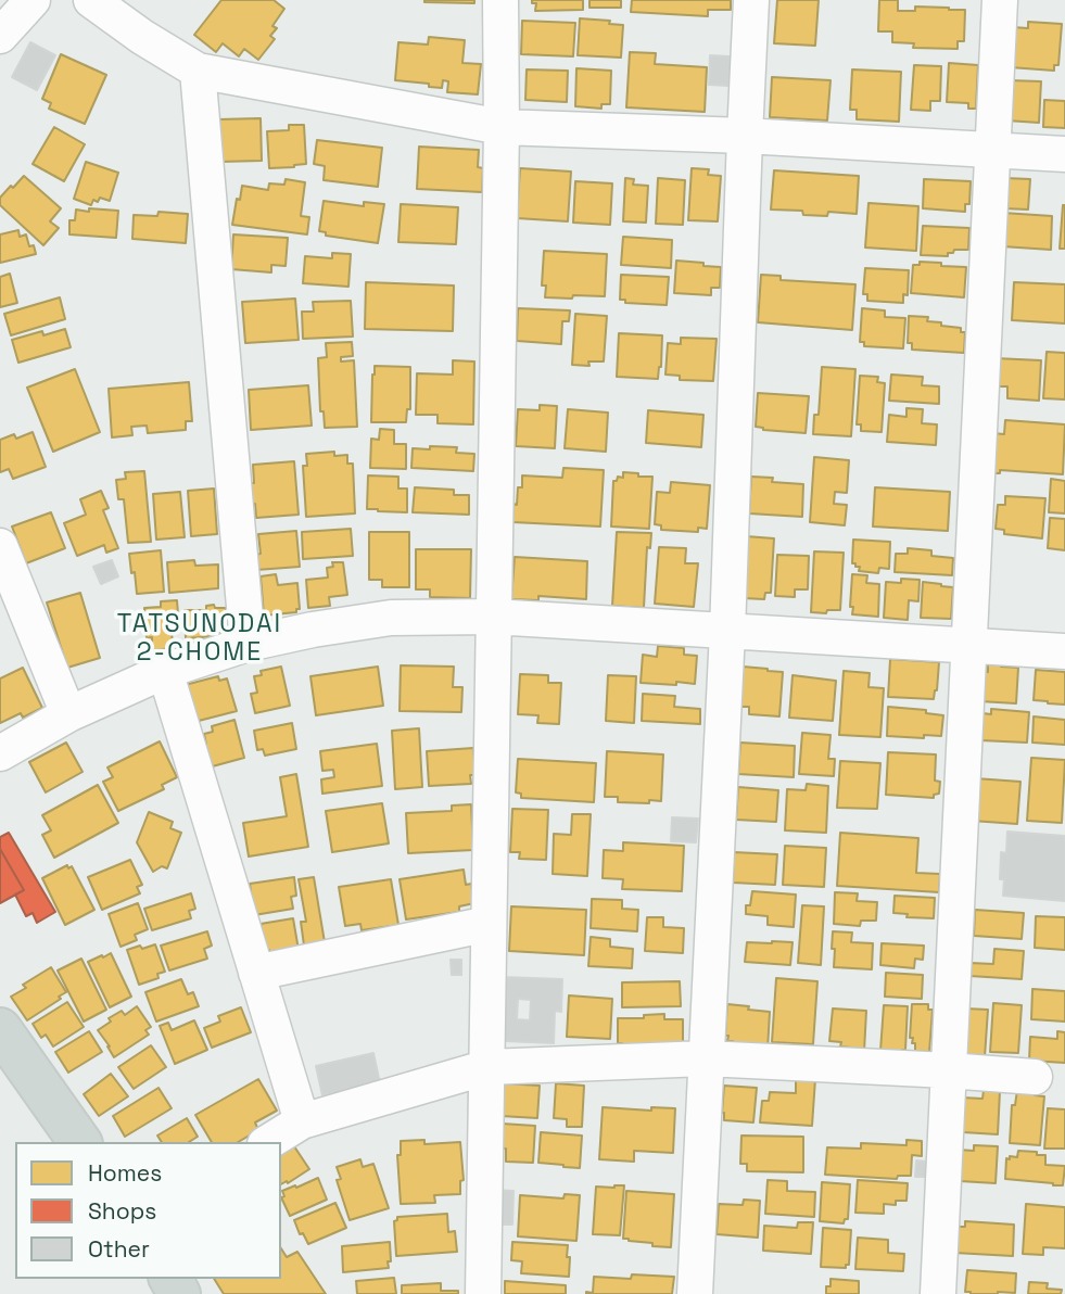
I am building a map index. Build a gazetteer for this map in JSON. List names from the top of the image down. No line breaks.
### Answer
{"districts":["TATSUNODAI 2-CHOME"],"legend":["Homes","Shops","Other"]}
